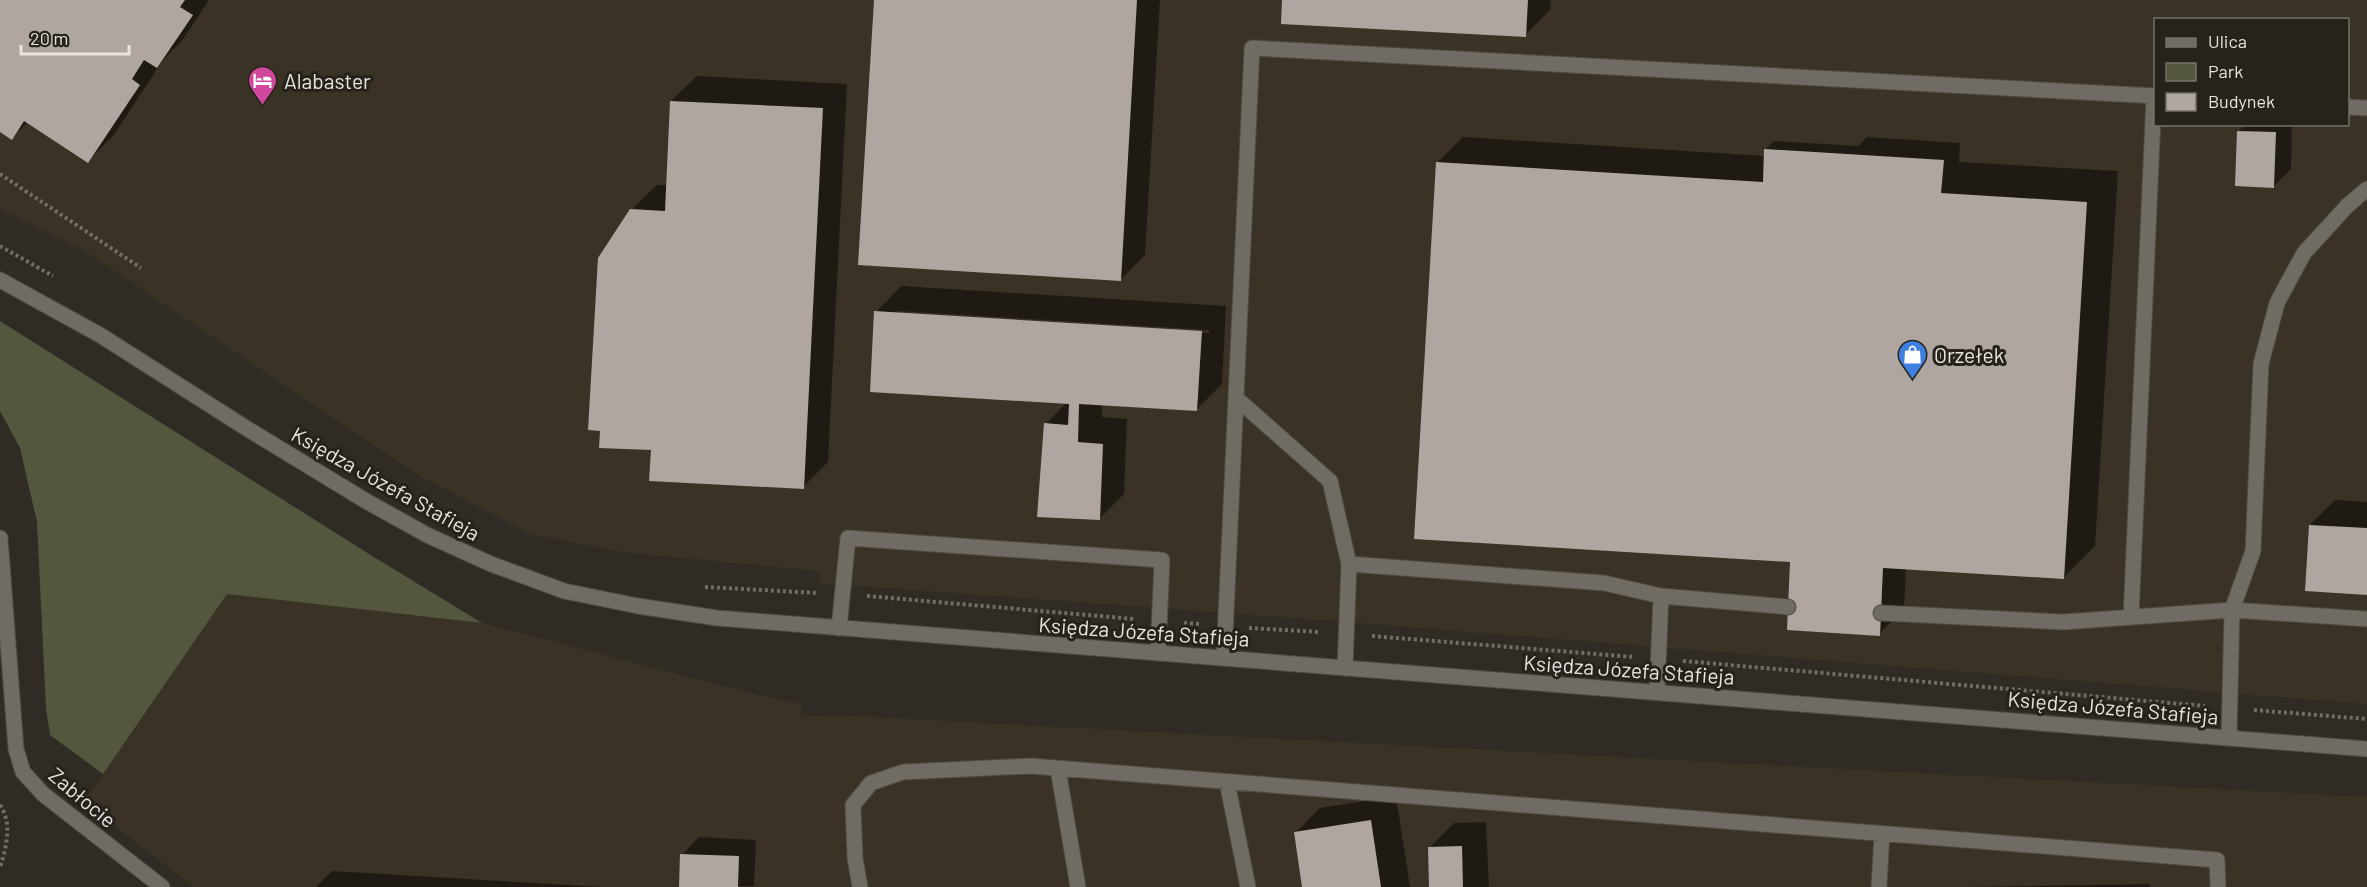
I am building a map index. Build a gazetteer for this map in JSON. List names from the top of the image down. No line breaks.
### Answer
{"streets":{"street":["Księdza Józefa Stafieja","Zabłocie"]},"places":{"hotel":["Alabaster"],"shop":["Orzełek"]},"legend":["Ulica","Park","Budynek"],"scale_bar":"20 m"}
